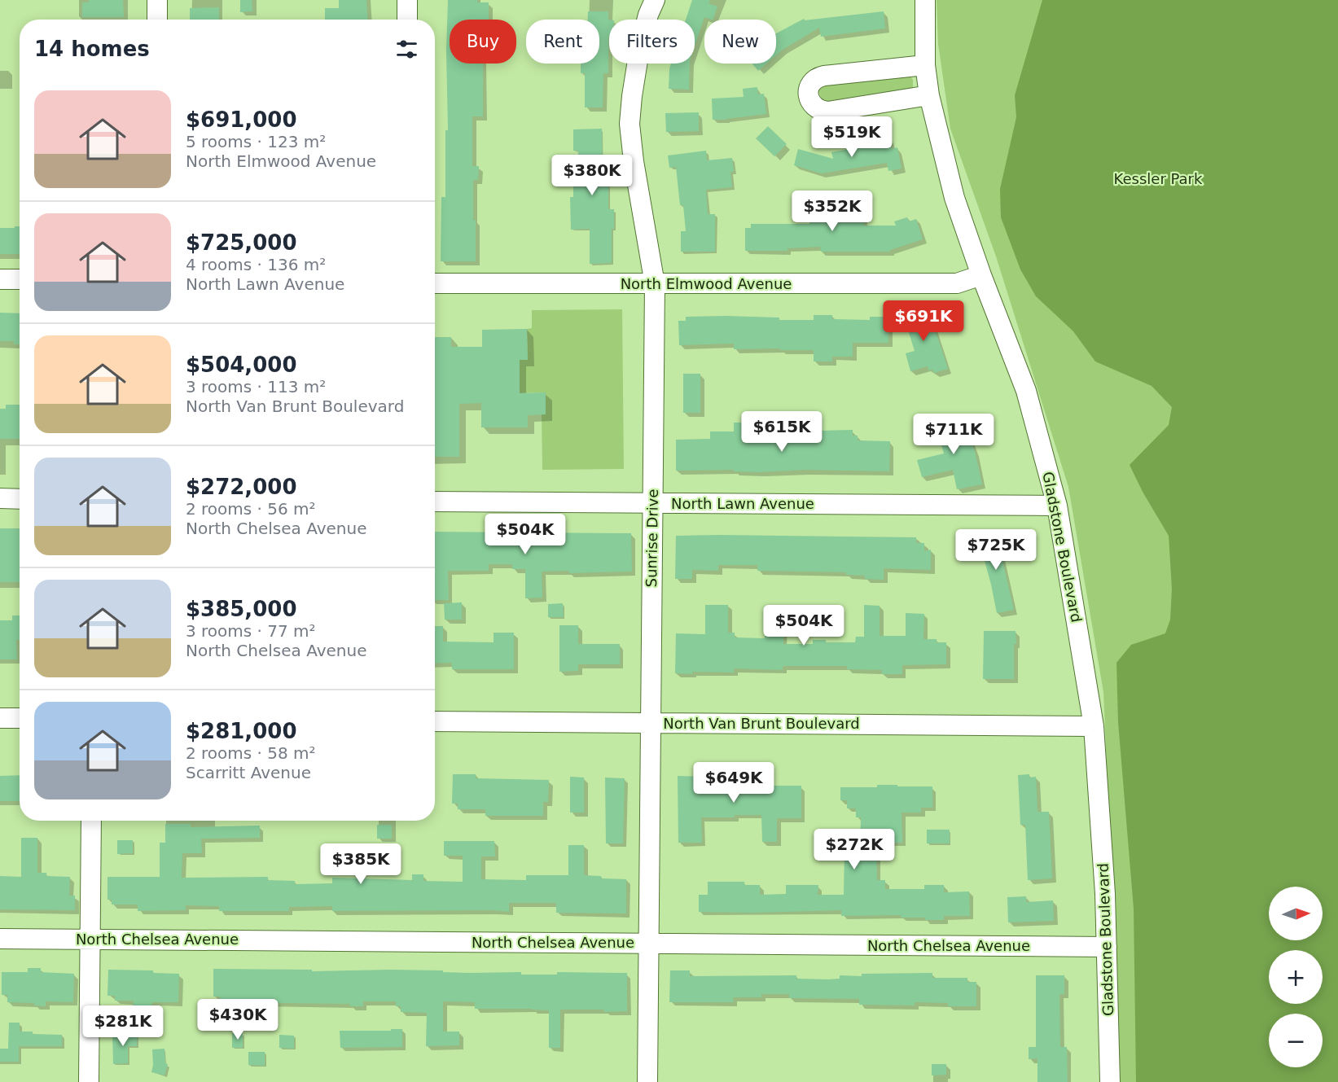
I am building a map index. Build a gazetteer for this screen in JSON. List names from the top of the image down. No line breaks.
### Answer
{"streets":{"street":["North Elmwood Avenue","North Lawn Avenue","Sunrise Drive","Gladstone Boulevard","North Van Brunt Boulevard","North Chelsea Avenue"]},"crossings":[["North Elmwood Avenue","Sunrise Drive"],["North Elmwood Avenue","Gladstone Boulevard"],["North Lawn Avenue","Sunrise Drive"],["North Lawn Avenue","Gladstone Boulevard"],["Sunrise Drive","North Van Brunt Boulevard"],["Sunrise Drive","North Chelsea Avenue"],["Gladstone Boulevard","North Van Brunt Boulevard"],["Gladstone Boulevard","North Chelsea Avenue"]],"parks":["Kessler Park"],"north":"right","page":{"chip":["Buy","Rent","Filters","New"],"heading":"14 homes","list":[{"name":"$691,000","note":"5 rooms · 123 m² · North Elmwood Avenue"},{"name":"$725,000","note":"4 rooms · 136 m² · North Lawn Avenue"},{"name":"$504,000","note":"3 rooms · 113 m² · North Van Brunt Boulevard"},{"name":"$272,000","note":"2 rooms · 56 m² · North Chelsea Avenue"},{"name":"$385,000","note":"3 rooms · 77 m² · North Chelsea Avenue"},{"name":"$281,000","note":"2 rooms · 58 m² · Scarritt Avenue"}],"price":["$519K","$380K","$352K","$691K","$615K","$711K","$504K","$725K","$504K","$649K","$272K","$385K","$430K","$281K"],"map_buttons":["+","−"]}}
